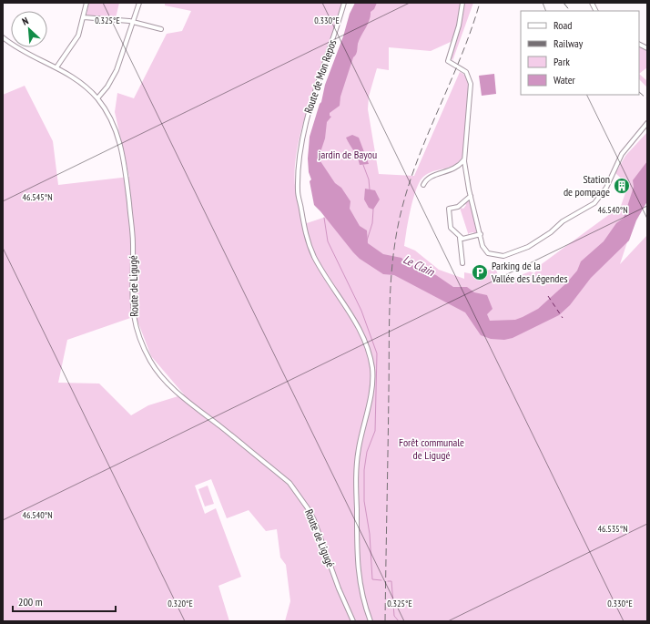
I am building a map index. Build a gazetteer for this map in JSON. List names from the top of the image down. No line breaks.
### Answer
{"streets":{"street":["Route de Mon Repos","Route de Ligugé"]},"water":["Le Clain"],"parks":["jardin de Bayou","Forêt communale de Ligugé"],"places":{"building":["Station de pompage"],"parking":["Parking de la Vallée des Légendes"]},"legend":["Road","Railway","Park","Water"],"scale_bar":"200 m","north":"top left","coordinates":["0.325°E","0.330°E","46.545°N","46.540°N","46.535°N","0.320°E"]}
